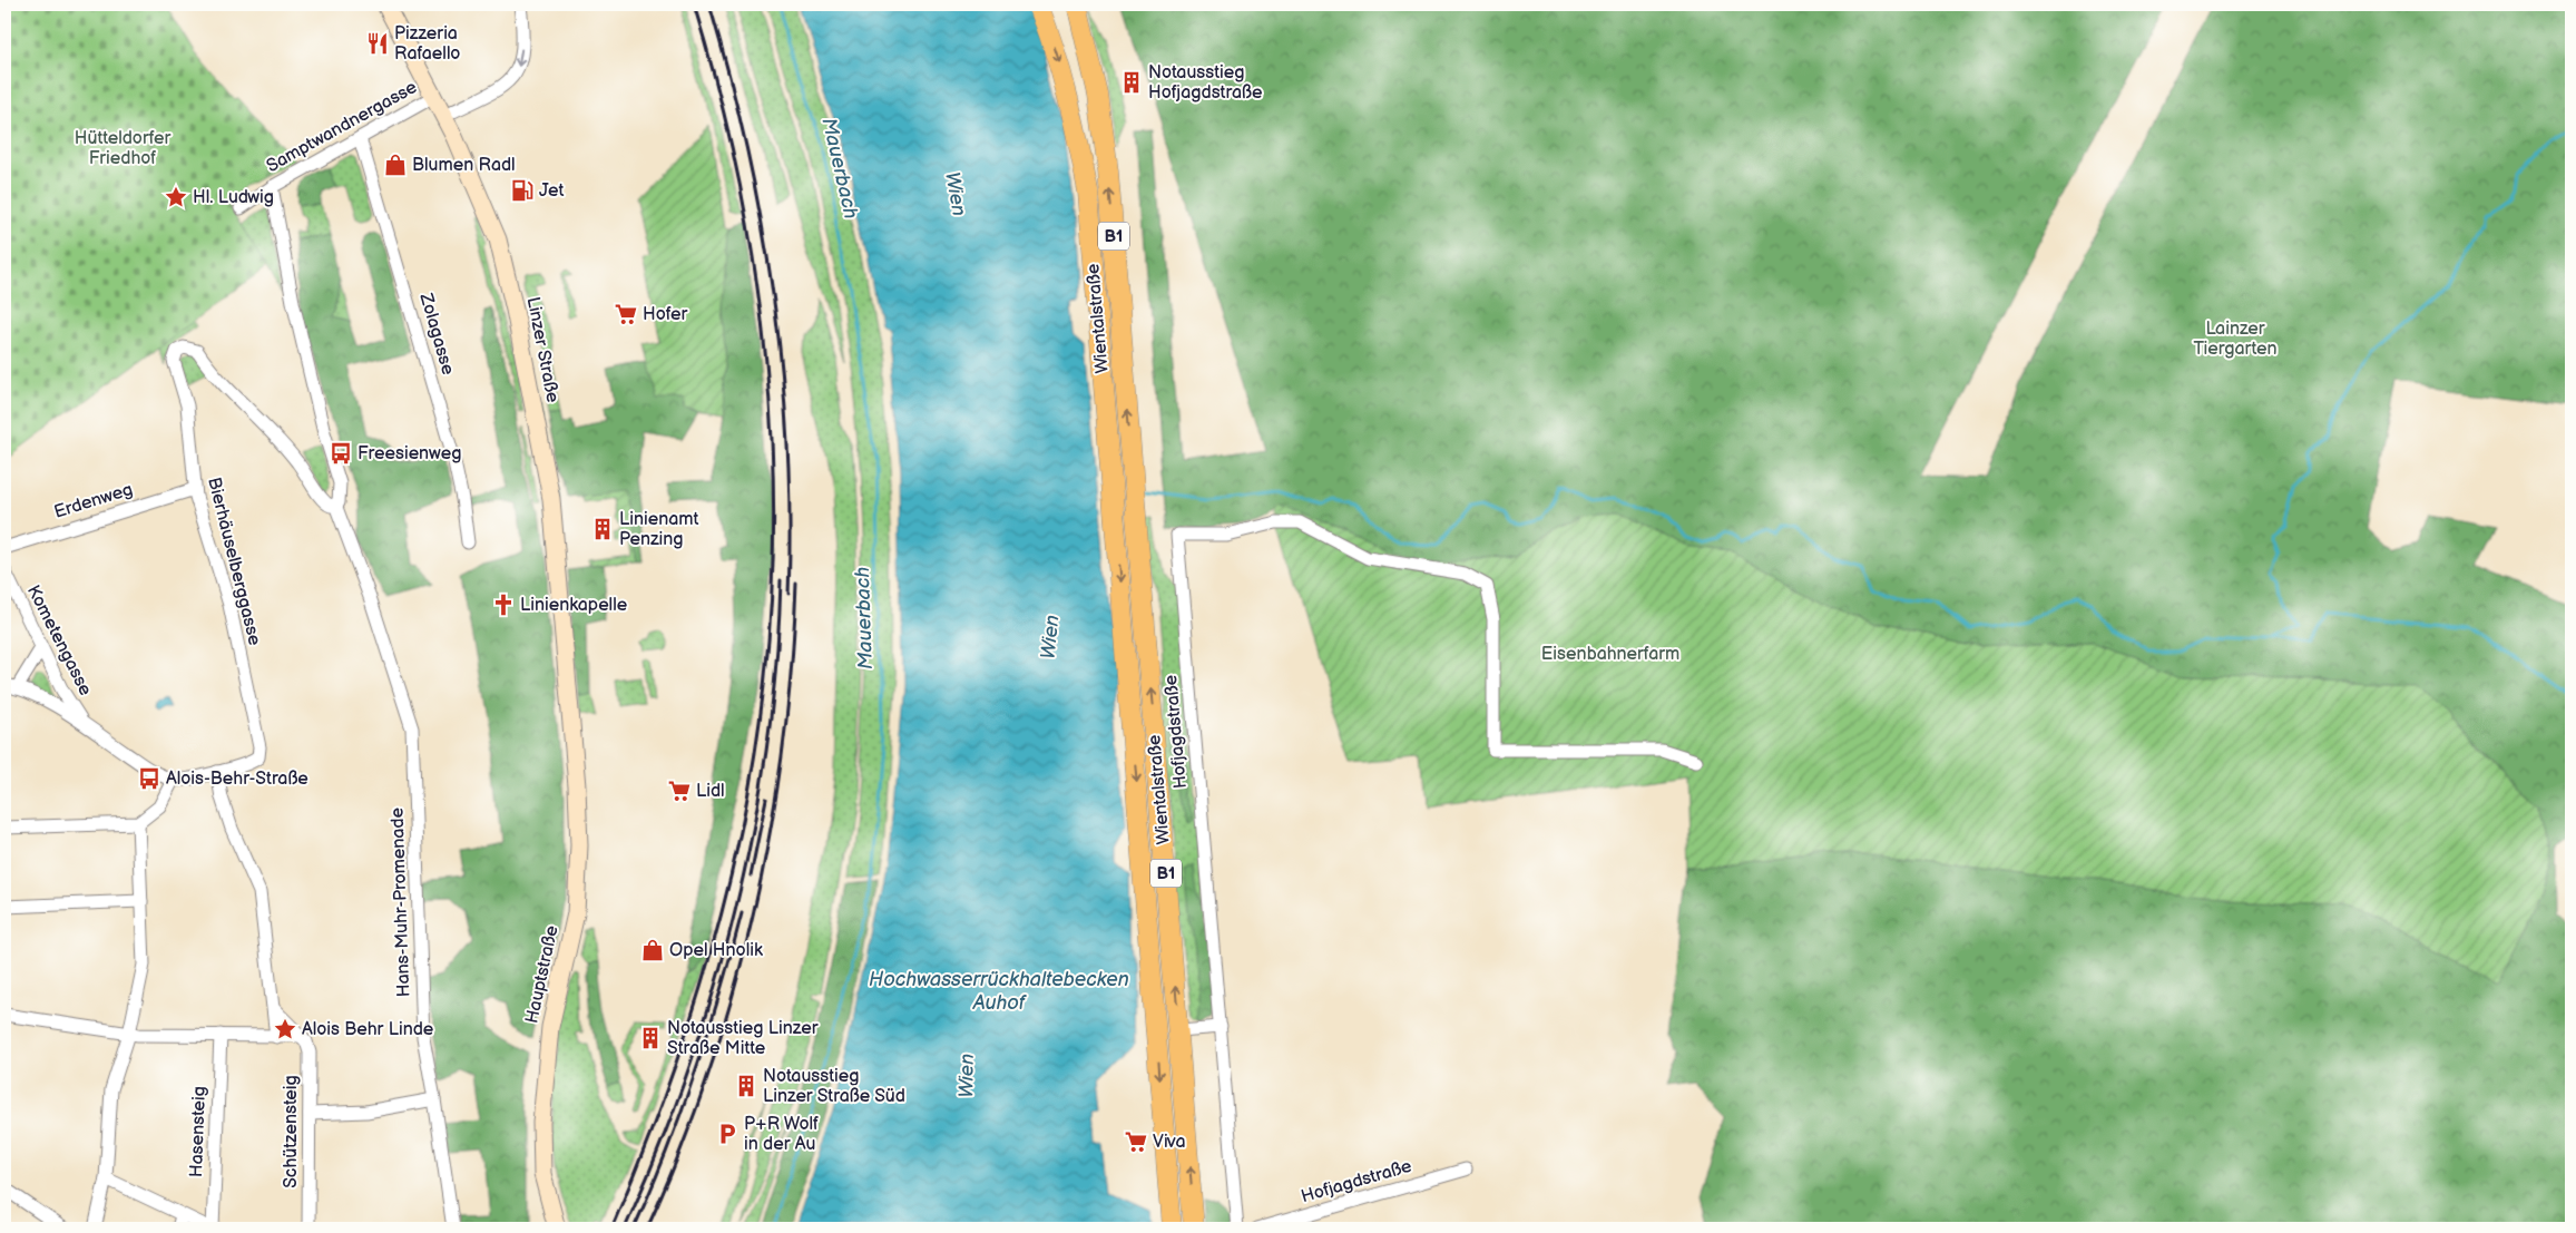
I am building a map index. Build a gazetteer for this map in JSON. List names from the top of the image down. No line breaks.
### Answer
{"streets":{"main road":["B1","Wientalstraße","Linzer Straße","Hauptstraße"],"street":["Samptwandnergasse","Zolagasse","Erdenweg","Bierhäuselberggasse","Kometengasse","Hofjagdstraße","Hans-Muhr-Promenade","Hasensteig","Schützensteig"]},"crossings":[["Samptwandnergasse","Zolagasse"],["Samptwandnergasse","Linzer Straße"],["Linzer Straße","Hauptstraße"],["Erdenweg","Bierhäuselberggasse"],["Bierhäuselberggasse","Hans-Muhr-Promenade"]],"water":["Mauerbach","Wien","Hochwasserrückhaltebecken Auhof"],"parks":["Hütteldorfer Friedhof","Lainzer Tiergarten","Eisenbahnerfarm"],"places":{"restaurant":["Pizzeria Rafaello"],"building":["Notausstieg Hofjagdstraße","Linienamt Penzing","Notausstieg Linzer Straße Mitte","Notausstieg Linzer Straße Süd"],"shop":["Blumen Radl","Opel Hnolik"],"fuel station":["Jet"],"place":["Hl. Ludwig","Alois Behr Linde"],"supermarket":["Hofer","Lidl","Viva"],"bus stop":["Freesienweg","Alois-Behr-Straße"],"church":["Linienkapelle"],"parking":["P+R Wolf in der Au"]}}
